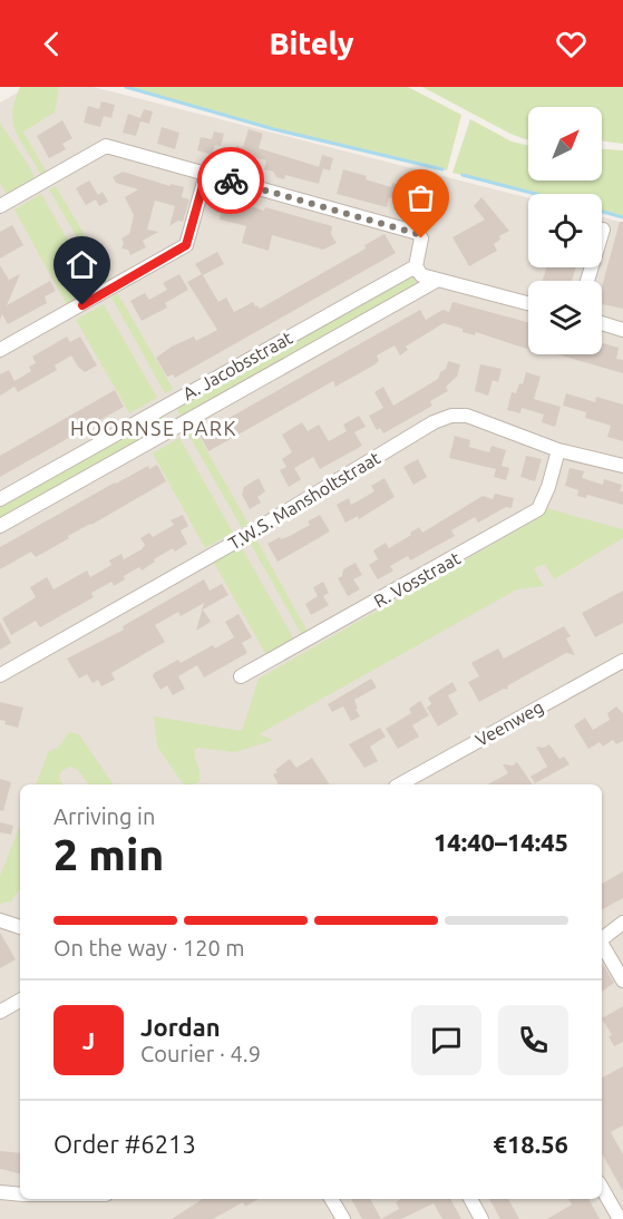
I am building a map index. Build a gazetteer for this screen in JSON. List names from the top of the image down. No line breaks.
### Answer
{"streets":{"street":["A. Jacobsstraat","T.W.S. Mansholtstraat","R. Vosstraat","Veenweg"]},"crossings":[["T.W.S. Mansholtstraat","R. Vosstraat"]],"districts":["HOORNSE PARK"],"north":"top right","page":{"header":"Bitely","heading":["2 min","Arriving in","14:40–14:45"],"panel":["Jordan","Courier · 4.9","Order #6213","€18.56"],"bar":"On the way · 120 m","round":"J"}}
